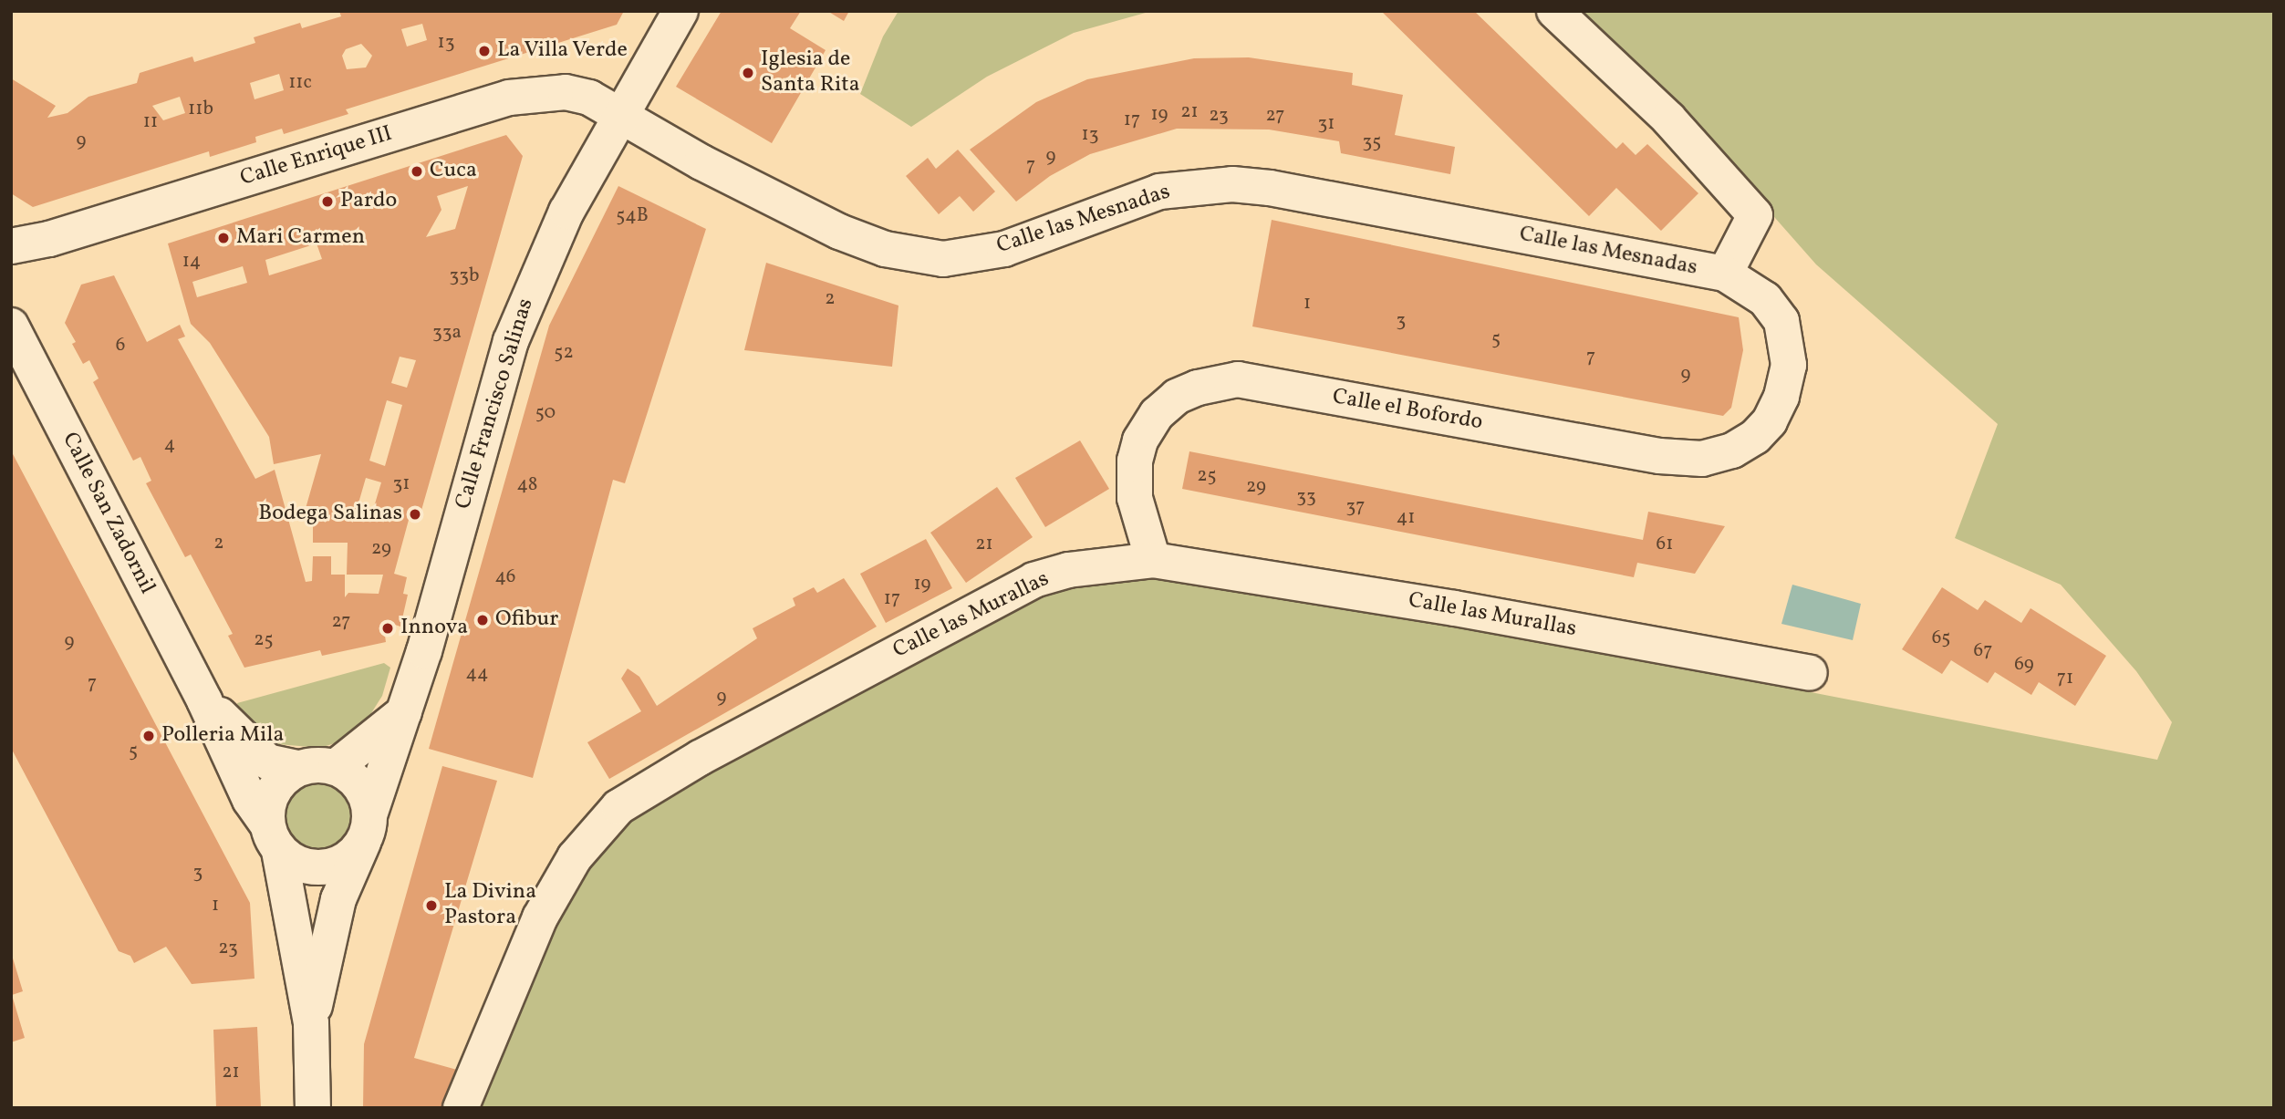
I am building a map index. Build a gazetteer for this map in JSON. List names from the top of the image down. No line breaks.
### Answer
{"streets":{"street":["Calle Enrique III","Calle las Mesnadas","Calle Francisco Salinas","Calle el Bofordo","Calle San Zadornil","Calle las Murallas"]},"crossings":[["Calle Enrique III","Calle las Mesnadas"],["Calle Enrique III","Calle Francisco Salinas"],["Calle las Mesnadas","Calle Francisco Salinas"],["Calle las Mesnadas","Calle el Bofordo"],["Calle Francisco Salinas","Calle San Zadornil"],["Calle el Bofordo","Calle las Murallas"]],"places":["La Villa Verde","Iglesia de Santa Rita","Cuca","Pardo","Mari Carmen","Bodega Salinas","Ofibur","Innova","Polleria Mila","La Divina Pastora"],"house_numbers":["13","11c","11b","21","19","23","27","17","11","31","13","9","35","9","7","54B","14","33b","2","1","3","33a","5","6","52","7","9","50","4","25","31","48","29","33","37","41","2","21","61","29","46","19","17","27","65","25","9","67","69","44","71","7","9","5","3","1","23","21"]}
